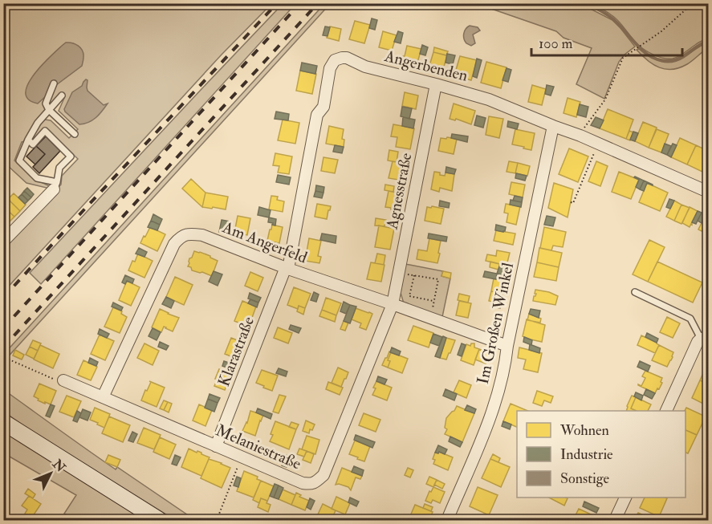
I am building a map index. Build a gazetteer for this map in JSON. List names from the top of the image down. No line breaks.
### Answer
{"streets":{"street":["Angerbenden","Agnesstraße","Am Angerfeld","Im Großen Winkel","Klarastraße","Melaniestraße"]},"crossings":[["Angerbenden","Agnesstraße"],["Angerbenden","Am Angerfeld"],["Angerbenden","Im Großen Winkel"],["Angerbenden","Klarastraße"],["Agnesstraße","Am Angerfeld"],["Agnesstraße","Melaniestraße"],["Am Angerfeld","Im Großen Winkel"],["Am Angerfeld","Klarastraße"],["Am Angerfeld","Melaniestraße"],["Klarastraße","Melaniestraße"]],"legend":["Wohnen","Industrie","Sonstige"],"scale_bar":"100 m","north":"top right"}
